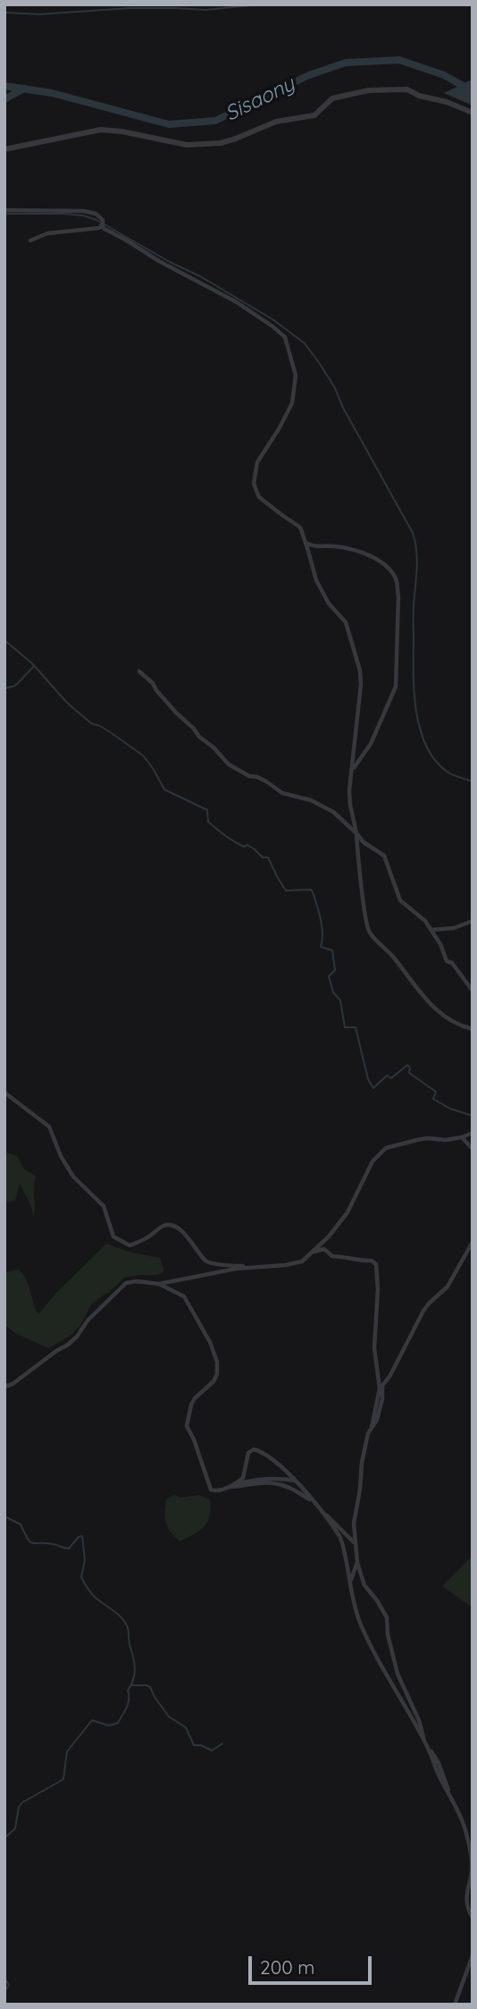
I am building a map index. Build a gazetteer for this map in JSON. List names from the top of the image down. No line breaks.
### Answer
{"water":["Sisaony"],"scale_bar":"200 m"}
